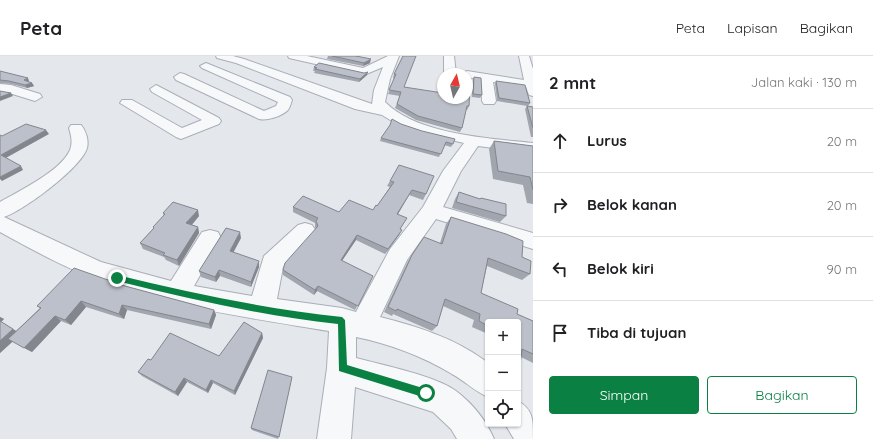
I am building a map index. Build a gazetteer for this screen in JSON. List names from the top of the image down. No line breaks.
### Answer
{"north":"top","page":{"header":"Peta","nav":["Peta","Lapisan","Bagikan"],"heading":["2 mnt","Jalan kaki · 130 m"],"list":[["Lurus","20 m"],["Belok kanan","20 m"],["Belok kiri","90 m"],"Tiba di tujuan"],"map_buttons":["+","−"],"buttons":["Simpan","Bagikan"]}}
